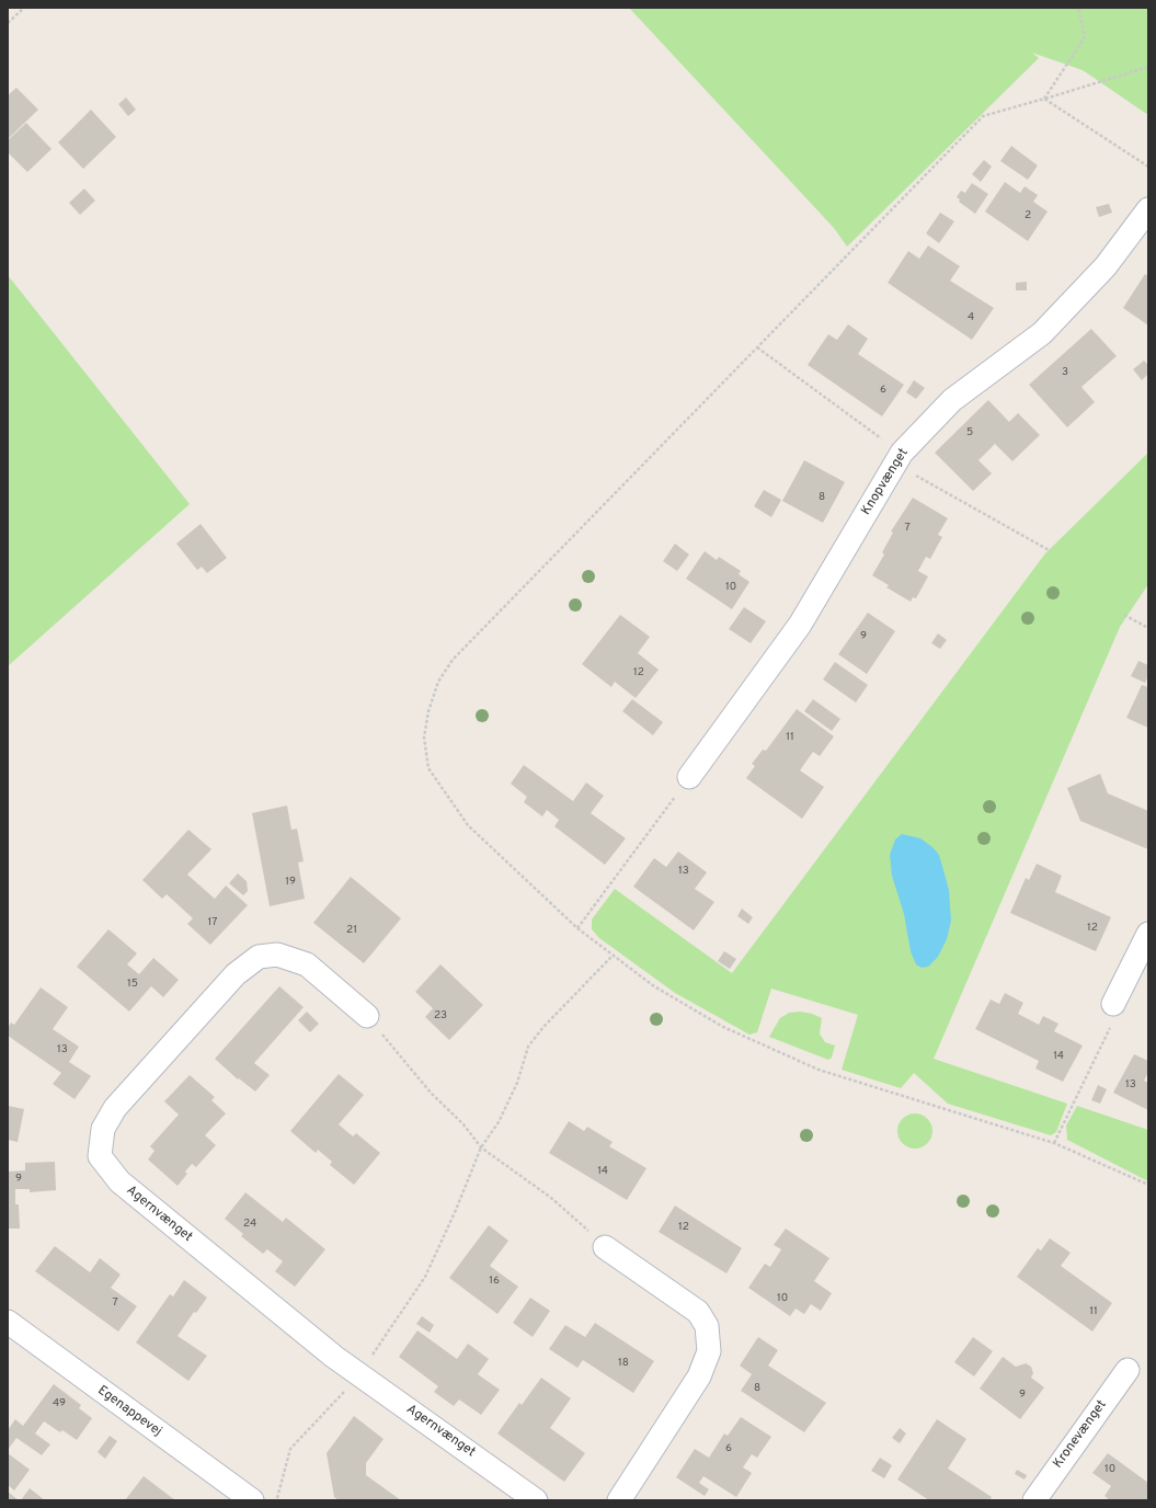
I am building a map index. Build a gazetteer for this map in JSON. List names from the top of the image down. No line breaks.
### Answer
{"streets":{"street":["Knopvænget","Agernvænget","Egenappevej","Kronevænget"]},"house_numbers":["2","4","3","6","5","8","7","10","9","12","11","13","19","17","12","21","15","23","13","14","13","14","9","24","12","16","10","7","11","18","8","9","49","6","10"]}
